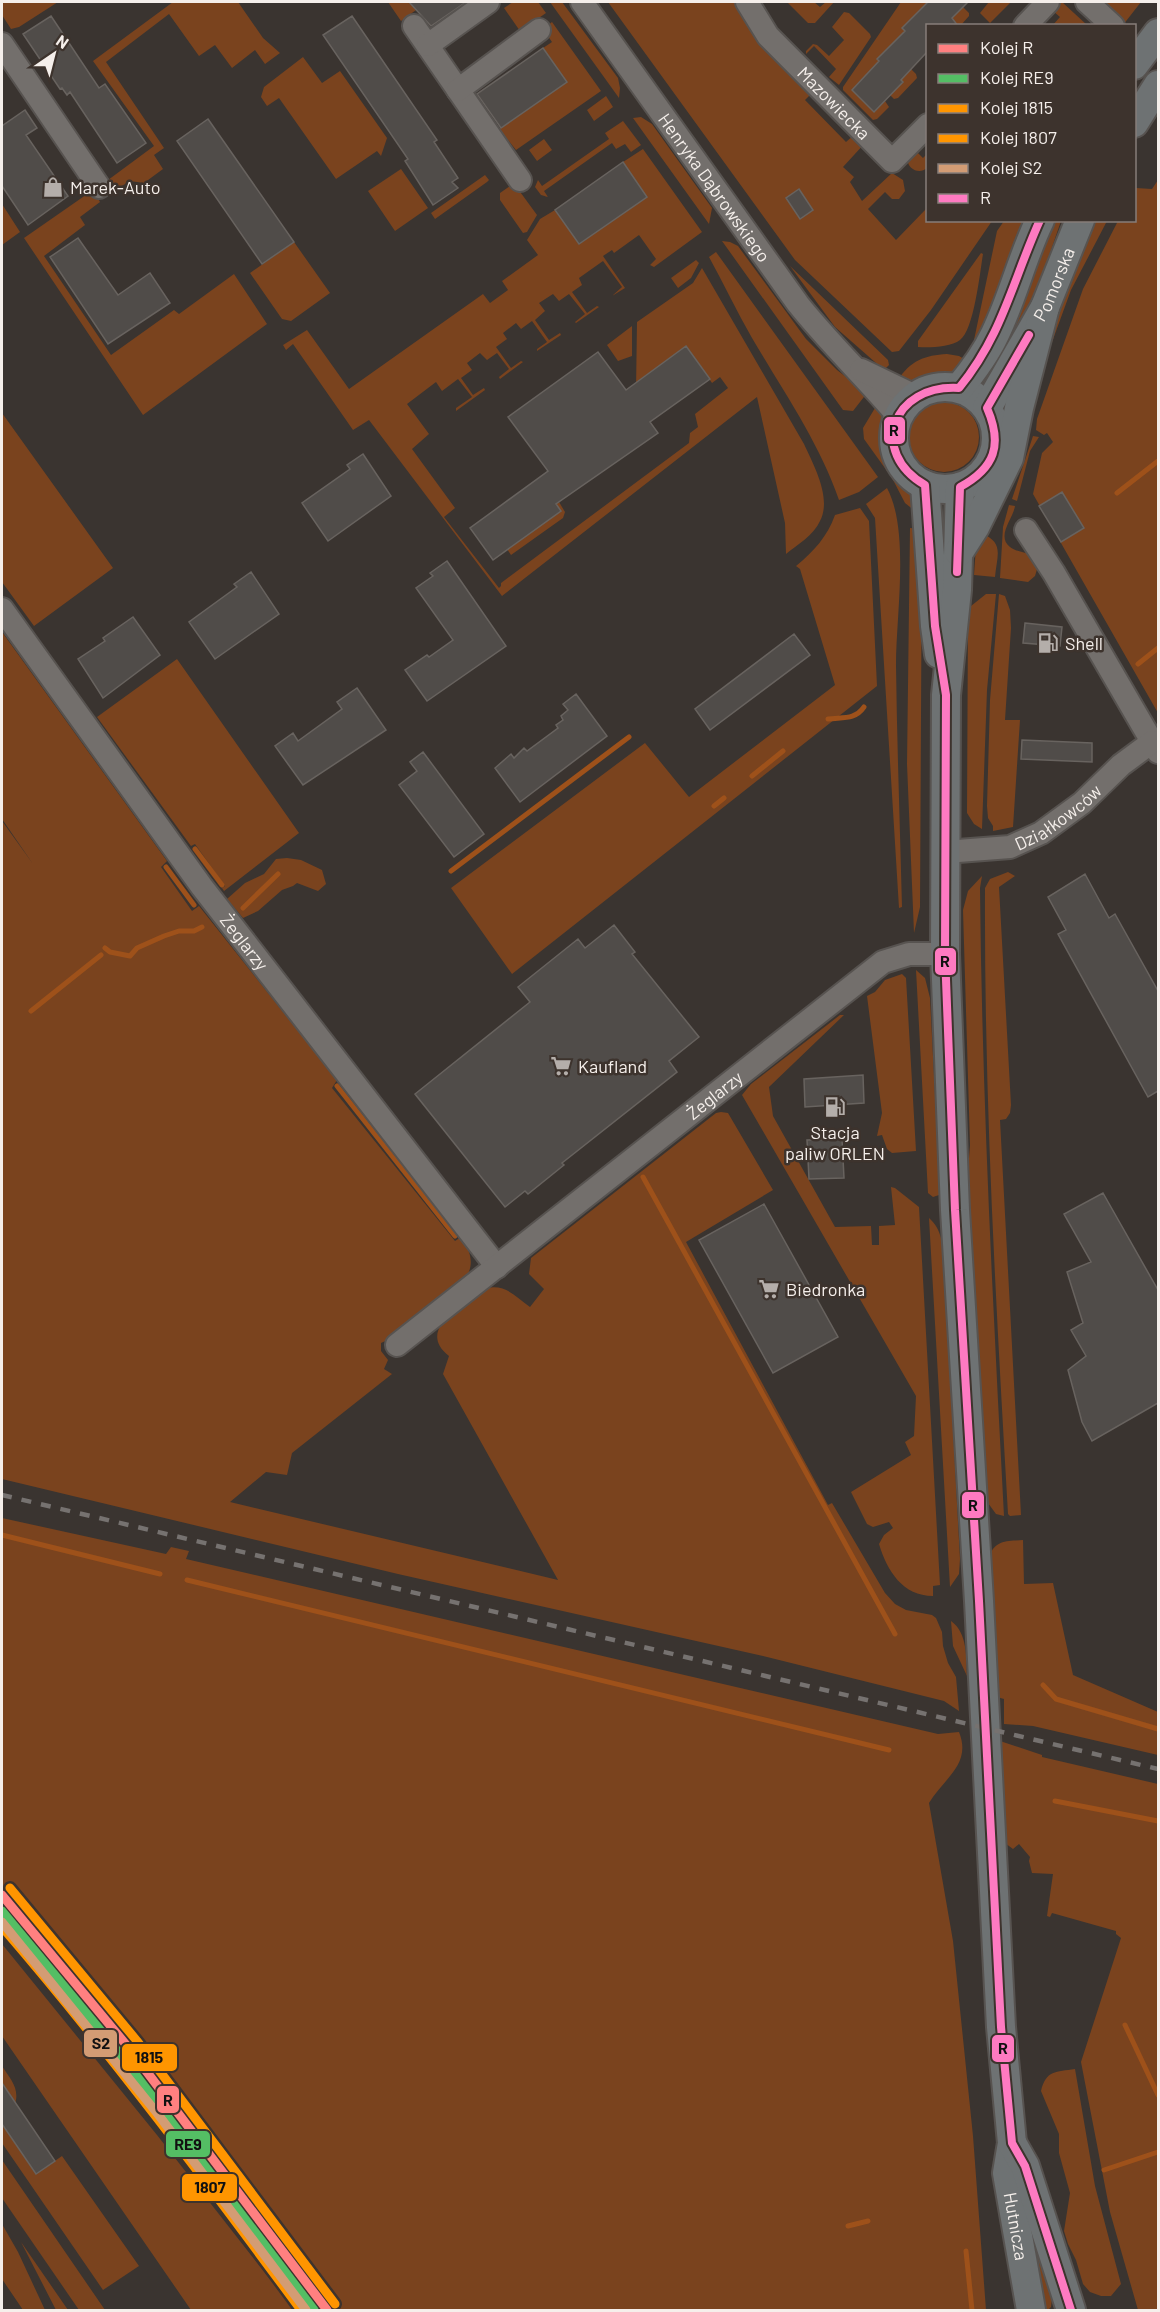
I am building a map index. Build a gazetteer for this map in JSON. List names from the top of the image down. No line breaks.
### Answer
{"streets":{"main road":["Pomorska","Hutnicza"],"street":["Mazowiecka","Henryka Dąbrowskiego","Działkowców","Żeglarzy"]},"crossings":[["Henryka Dąbrowskiego","Pomorska"],["Żeglarzy","Hutnicza"]],"places":{"shop":["Marek-Auto"],"fuel station":["Shell","Stacja paliw ORLEN"],"supermarket":["Kaufland","Biedronka"]},"lines":["transit line R","rail line 1815","rail line R","rail line RE9","rail line S2","rail line 1807"],"legend":["Kolej R","Kolej RE9","Kolej 1815","Kolej 1807","Kolej S2","R"],"north":"top right"}
